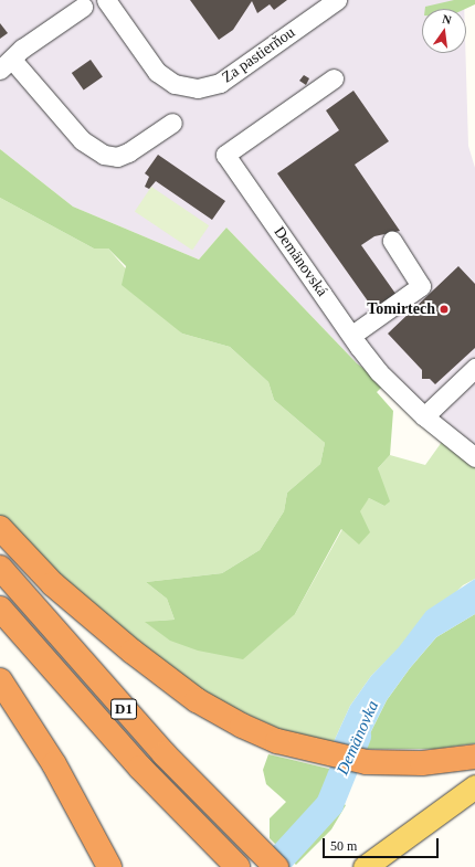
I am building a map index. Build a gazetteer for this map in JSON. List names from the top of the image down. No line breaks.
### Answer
{"streets":{"highway":["D1"],"street":["Za pastierňou","Demänovská"]},"water":["Demänovka"],"places":["Tomirtech"],"scale_bar":"50 m","north":"top"}
